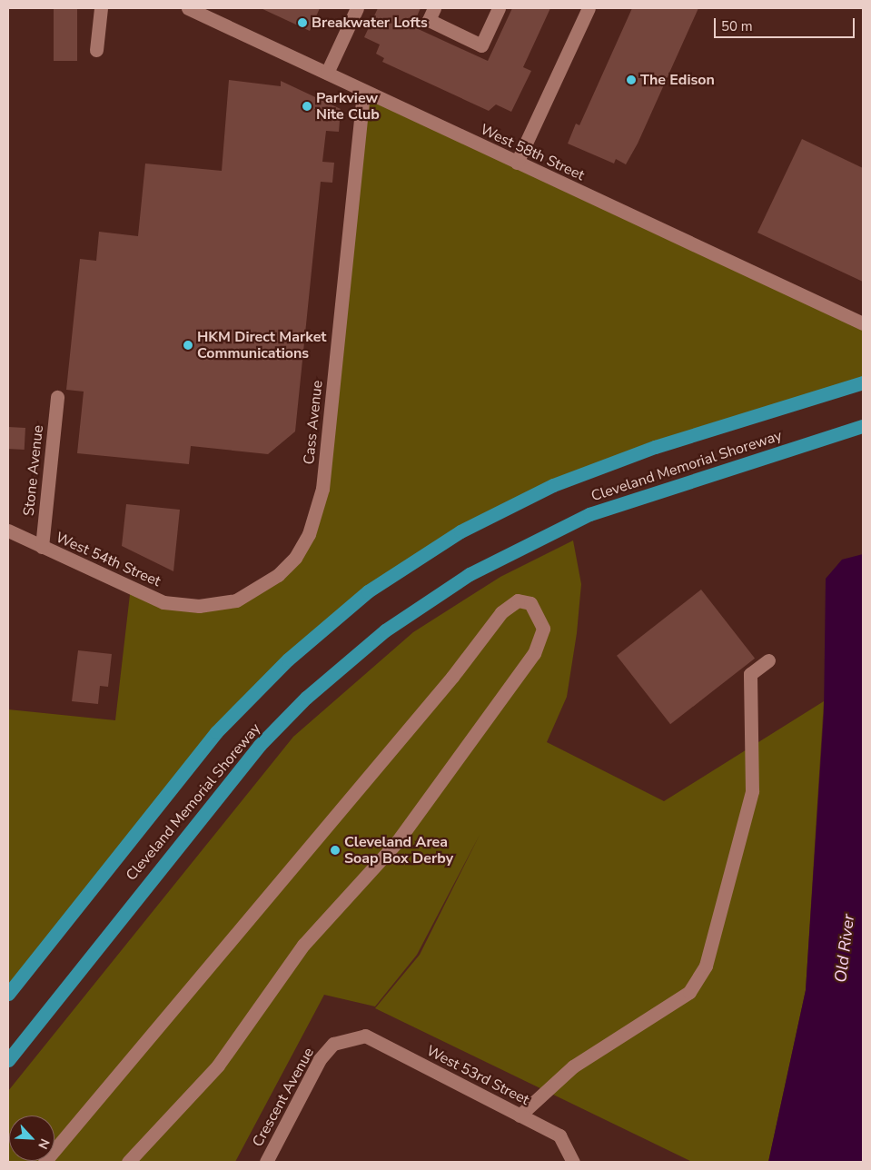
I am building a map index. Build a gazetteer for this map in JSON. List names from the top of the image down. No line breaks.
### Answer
{"streets":{"highway":["Cleveland Memorial Shoreway"],"street":["West 58th Street","Cass Avenue","Stone Avenue","West 54th Street","West 53rd Street","Crescent Avenue"]},"crossings":[["West 58th Street","Cass Avenue"],["Cass Avenue","West 54th Street"],["Stone Avenue","West 54th Street"],["West 53rd Street","Crescent Avenue"]],"water":["Old River"],"places":["Breakwater Lofts","The Edison","Parkview Nite Club","HKM Direct Market Communications","Cleveland Area Soap Box Derby"],"scale_bar":"50 m","north":"bottom right"}
